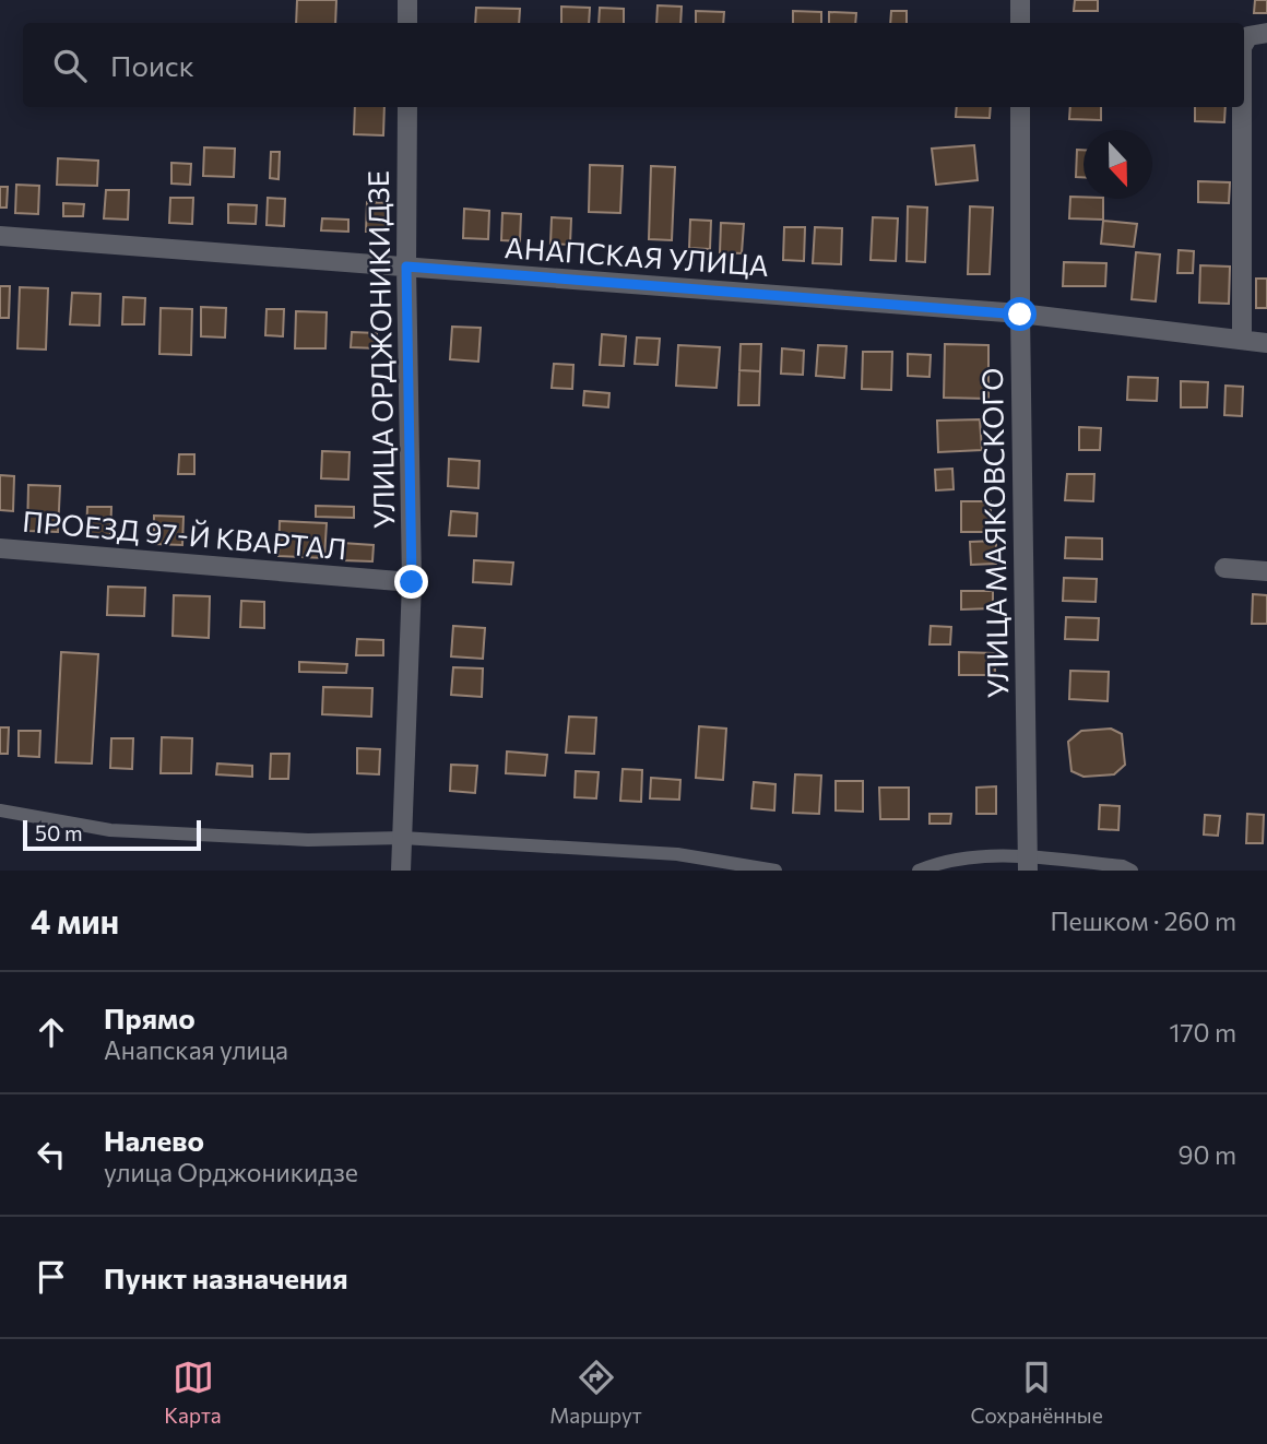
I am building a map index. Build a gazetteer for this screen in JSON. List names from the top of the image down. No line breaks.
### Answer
{"streets":{"street":["АНАПСКАЯ УЛИЦА","УЛИЦА ОРДЖОНИКИДЗЕ","УЛИЦА МАЯКОВСКОГО","ПРОЕЗД 97-Й КВАРТАЛ"]},"crossings":[["АНАПСКАЯ УЛИЦА","УЛИЦА ОРДЖОНИКИДЗЕ"],["АНАПСКАЯ УЛИЦА","УЛИЦА МАЯКОВСКОГО"],["УЛИЦА ОРДЖОНИКИДЗЕ","ПРОЕЗД 97-Й КВАРТАЛ"]],"scale_bar":"50 m","north":"bottom","page":{"search":"Поиск","scale":"50 m","heading":["4 мин","Пешком · 260 m"],"list":[["Прямо","Анапская улица","170 m"],["Налево","улица Орджоникидзе","90 m"],"Пункт назначения"],"nav":["Карта","Маршрут","Сохранённые"]}}
